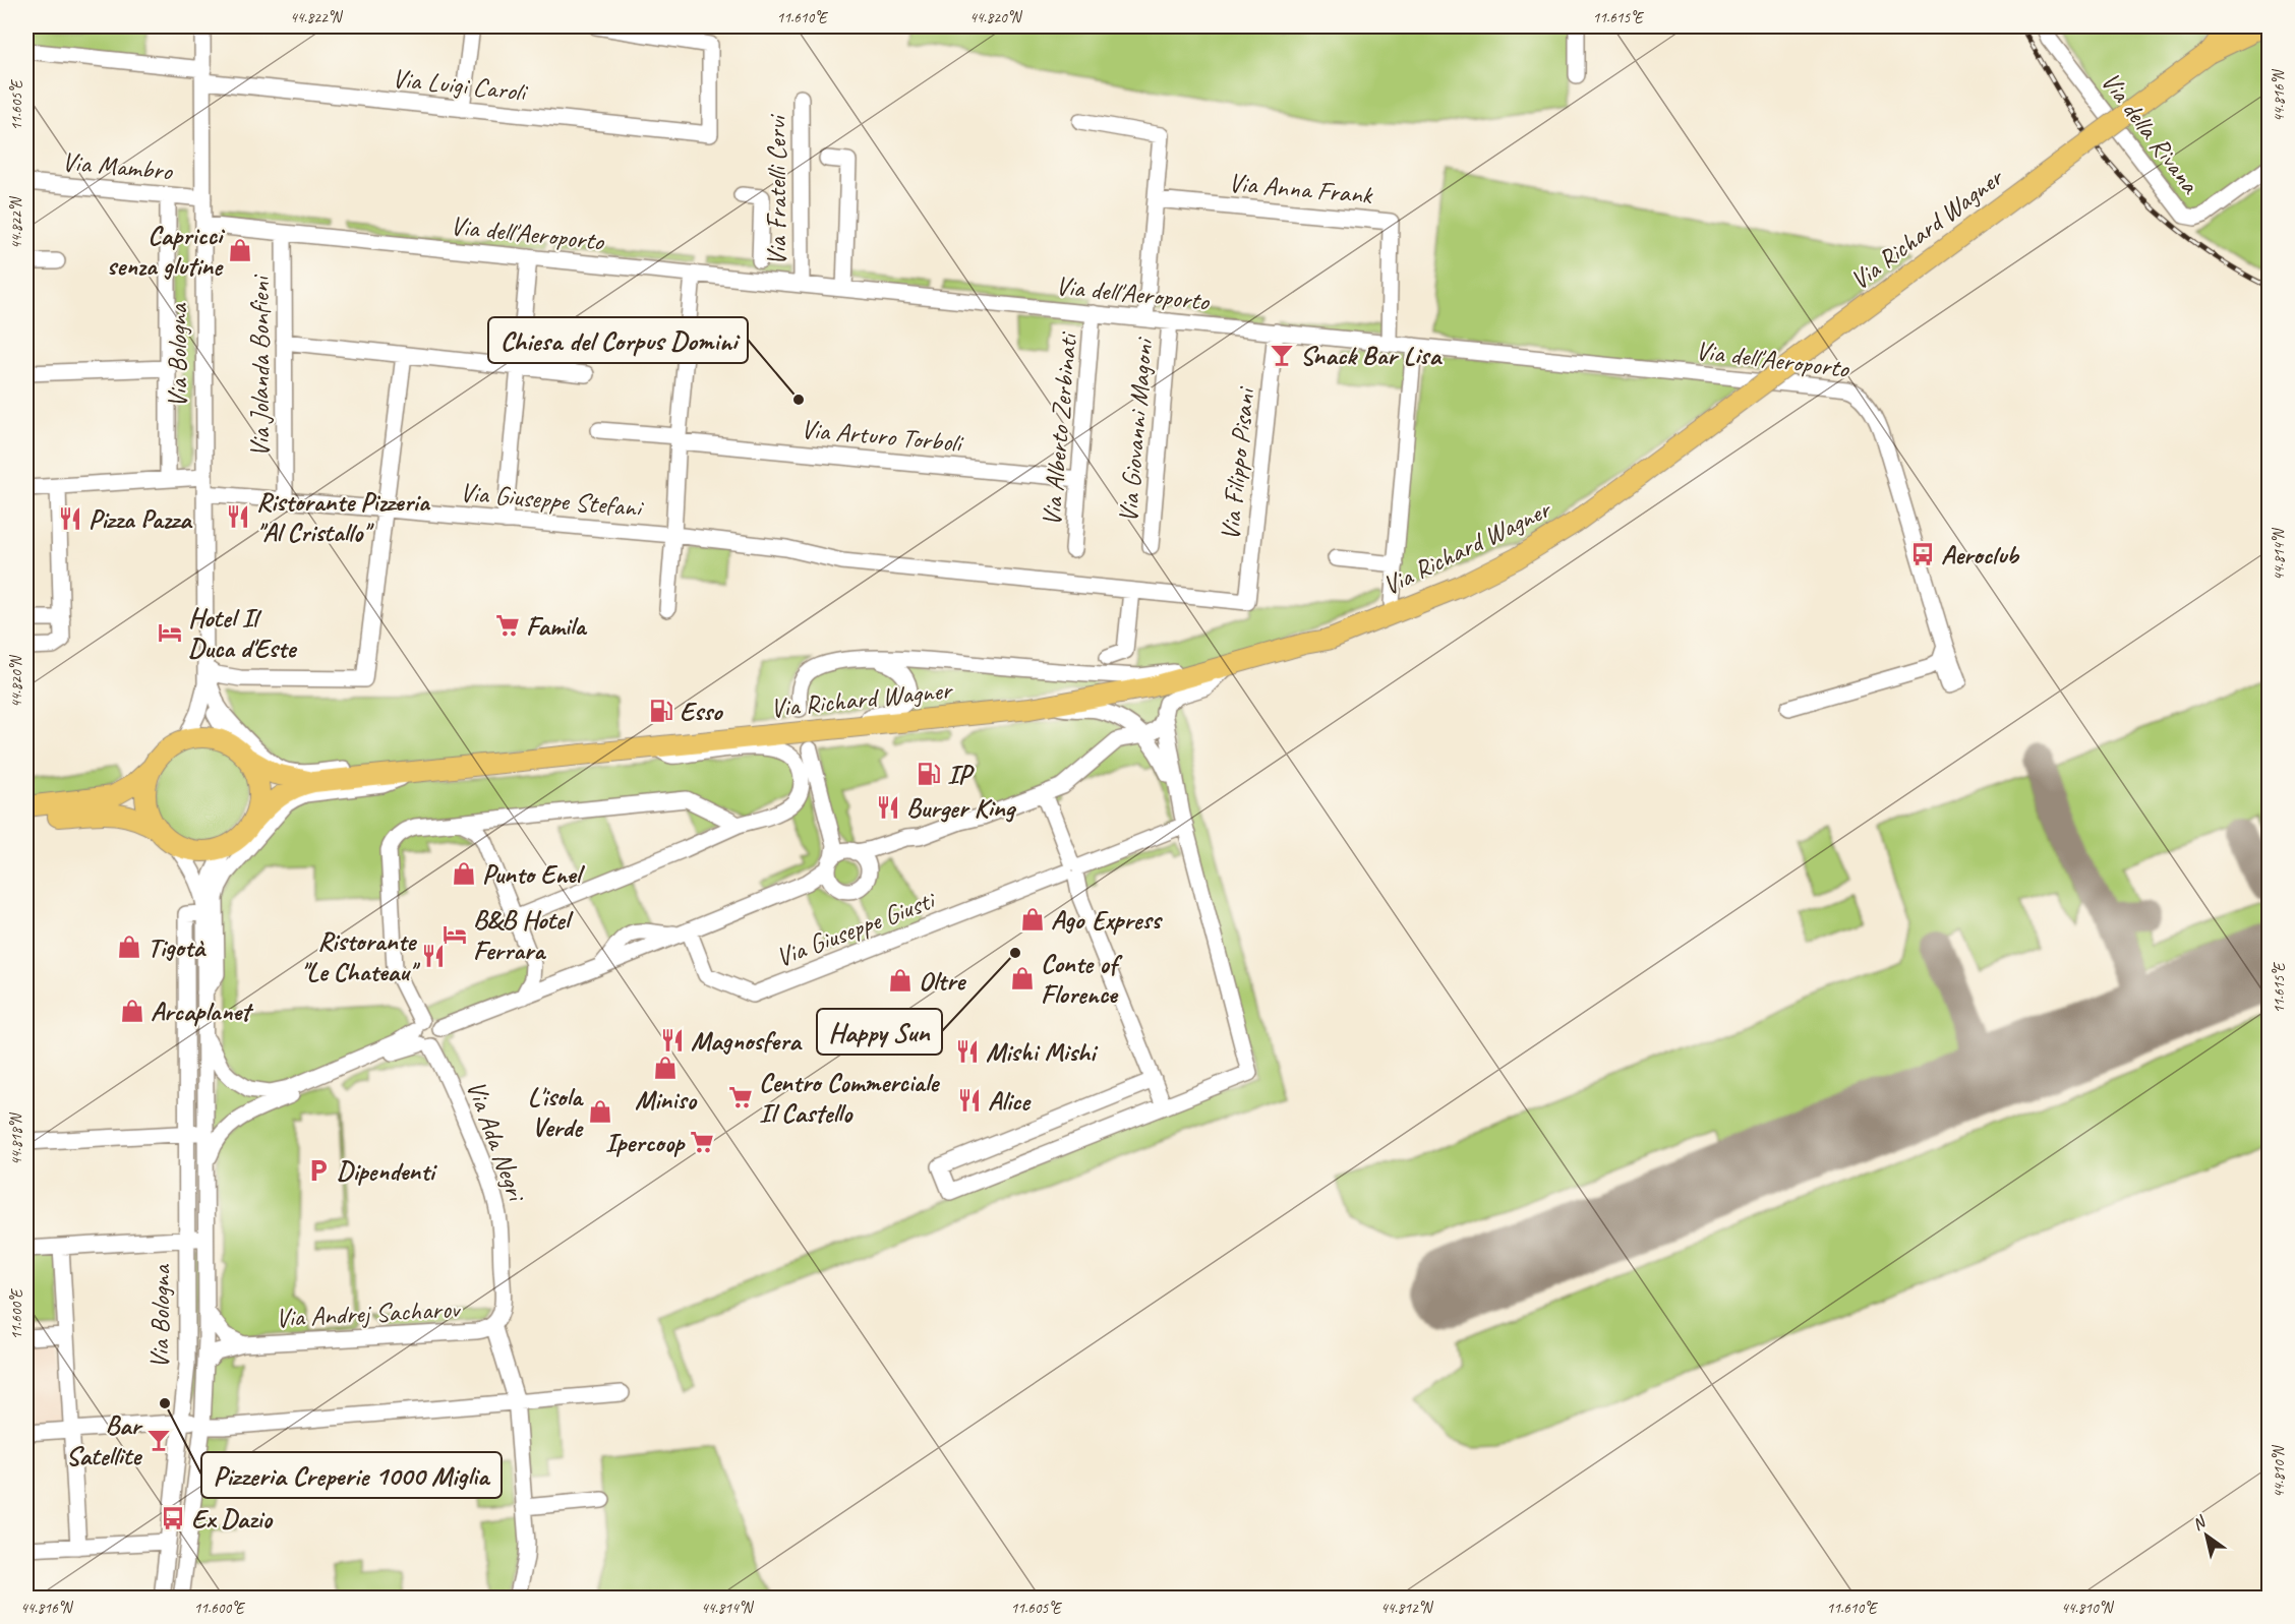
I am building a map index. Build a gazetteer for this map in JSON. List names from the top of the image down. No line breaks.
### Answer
{"streets":{"main road":["Via Richard Wagner","Via Bologna"],"street":["Via Luigi Caroli","Via della Rivana","Via Mambro","Via Anna Frank","Via Fratelli Cervi","Via dell'Aeroporto","Via Jolanda Bonfieni","Via Alberto Zerbinati","Via Giovanni Magoni","Via Arturo Torboli","Via Filippo Pisani","Via Giuseppe Stefani","Via Giuseppe Giusti","Via Ada Negri","Via Andrej Sacharov"]},"crossings":[["Via Luigi Caroli","Via Bologna"],["Via Mambro","Via Bologna"],["Via Anna Frank","Via dell'Aeroporto"],["Via Fratelli Cervi","Via dell'Aeroporto"],["Via Richard Wagner","Via Bologna"],["Via dell'Aeroporto","Via Bologna"],["Via dell'Aeroporto","Via Jolanda Bonfieni"],["Via dell'Aeroporto","Via Alberto Zerbinati"],["Via dell'Aeroporto","Via Giovanni Magoni"],["Via dell'Aeroporto","Via Filippo Pisani"],["Via Bologna","Via Giuseppe Stefani"],["Via Bologna","Via Andrej Sacharov"],["Via Jolanda Bonfieni","Via Giuseppe Stefani"],["Via Alberto Zerbinati","Via Arturo Torboli"],["Via Filippo Pisani","Via Giuseppe Stefani"],["Via Ada Negri","Via Andrej Sacharov"]],"places":{"shop":["Capricci senza glutine","Punto Enel","Ago Express","Tigotà","Conte of Florence","Oltre","Arcaplanet","Miniso","L'isola Verde"],"bar":["Snack Bar Lisa","Bar Satellite"],"other":["Chiesa del Corpus Domini","Happy Sun","Pizzeria Creperie 1000 Miglia"],"restaurant":["Ristorante Pizzeria \"Al Cristallo\"","Pizza Pazza","Burger King","Ristorante \"Le Chateau\"","Magnosfera","Mishi Mishi","Alice"],"bus stop":["Aeroclub","Ex Dazio"],"supermarket":["Famila","Centro Commerciale Il Castello","Ipercoop"],"hotel":["Hotel Il Duca d'Este","B&B Hotel Ferrara"],"fuel station":["Esso","IP"],"parking":["Dipendenti"]},"north":"top left","coordinates":["44.822°N","11.610°E","44.820°N","11.615°E","44.816°N","11.605°E","44.814°N","44.818°N","11.600°E","44.810°N","44.812°N"]}
